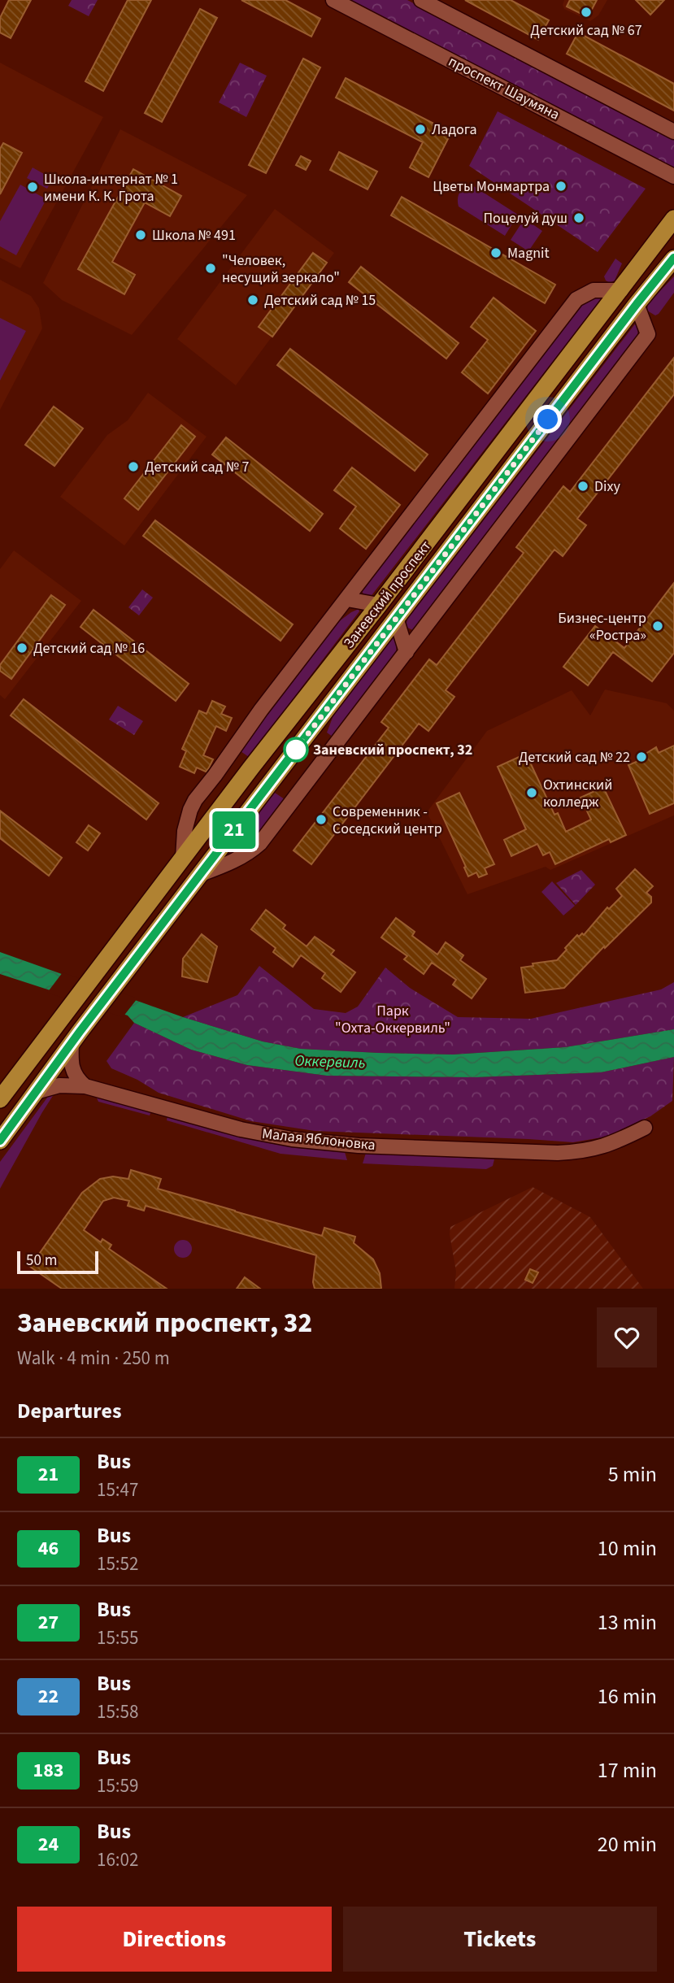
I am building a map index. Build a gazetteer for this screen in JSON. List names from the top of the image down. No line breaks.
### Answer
{"streets":{"main road":["Заневский проспект"],"street":["проспект Шаумяна","Малая Яблоновка"]},"water":["Оккервиль"],"parks":["Парк \"Охта-Оккервиль\""],"places":["Детский сад № 67","Ладога","Цветы Монмартра","Школа-интернат № 1 имени К. К. Грота","Поцелуй душ","Школа № 491","Magnit","\"Человек, несущий зеркало\"","Детский сад № 15","Детский сад № 7","Dixy","Бизнес-центр «Ростра»","Детский сад № 16","Заневский проспект, 32","Детский сад № 22","Охтинский колледж","Современник - Соседский центр"],"lines":["bus line 21"],"scale_bar":"50 m","page":{"on_map":"21","scale":"50 m","heading":[["Заневский проспект, 32","Walk · 4 min · 250 m"],"Departures"],"list":[{"mark":"21","name":"Bus","note":"15:47","value":"5 min"},{"mark":"46","name":"Bus","note":"15:52","value":"10 min"},{"mark":"27","name":"Bus","note":"15:55","value":"13 min"},{"mark":"22","name":"Bus","note":"15:58","value":"16 min"},{"mark":"183","name":"Bus","note":"15:59","value":"17 min"},{"mark":"24","name":"Bus","note":"16:02","value":"20 min"}],"buttons":["Directions","Tickets"]}}
